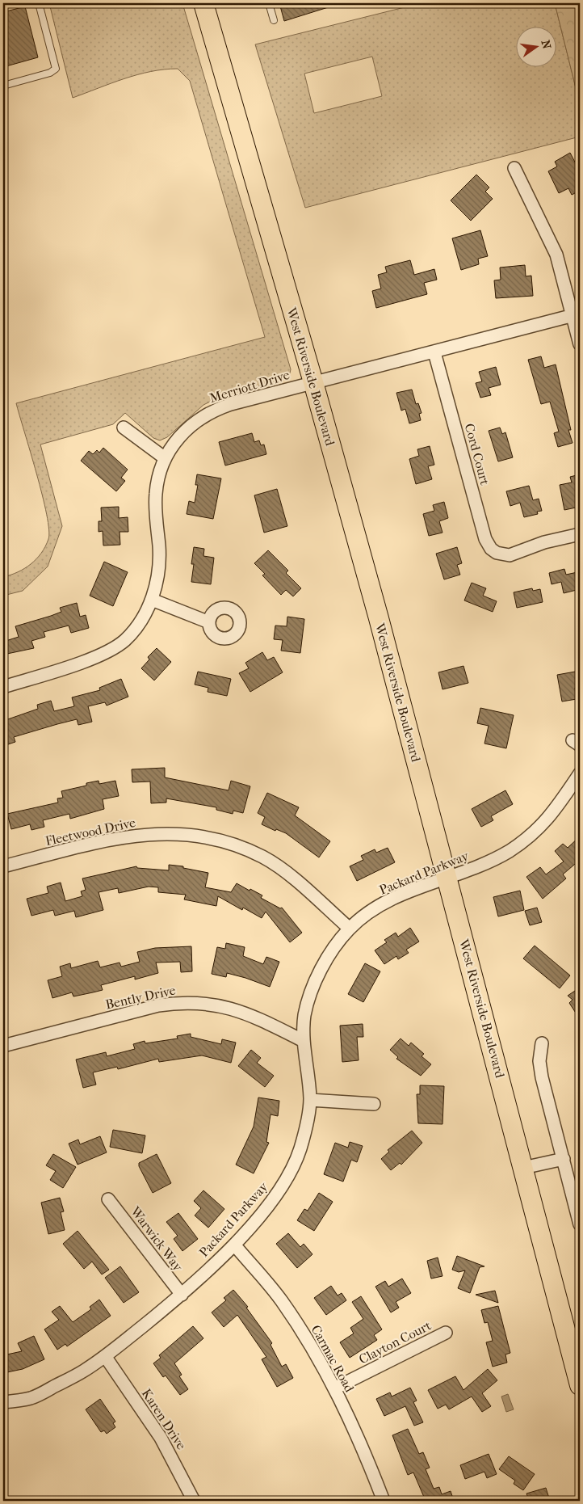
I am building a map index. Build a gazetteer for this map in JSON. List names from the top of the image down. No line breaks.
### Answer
{"streets":{"main road":["West Riverside Boulevard"],"street":["Merriott Drive","Cord Court","Fleetwood Drive","Packard Parkway","Bently Drive","Warwick Way","Clayton Court","Carmac Road","Karen Drive"]},"crossings":[["West Riverside Boulevard","Merriott Drive"],["West Riverside Boulevard","Packard Parkway"],["Merriott Drive","Cord Court"],["Fleetwood Drive","Packard Parkway"],["Packard Parkway","Bently Drive"],["Packard Parkway","Warwick Way"],["Packard Parkway","Carmac Road"],["Packard Parkway","Karen Drive"],["Clayton Court","Carmac Road"]],"north":"right"}
